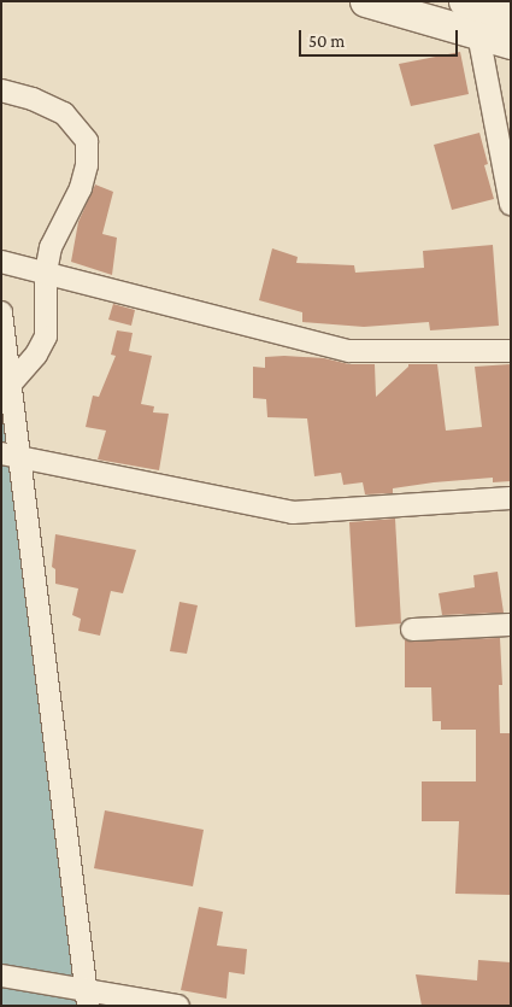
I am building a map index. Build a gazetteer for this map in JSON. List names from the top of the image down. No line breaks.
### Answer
{"scale_bar":"50 m"}
